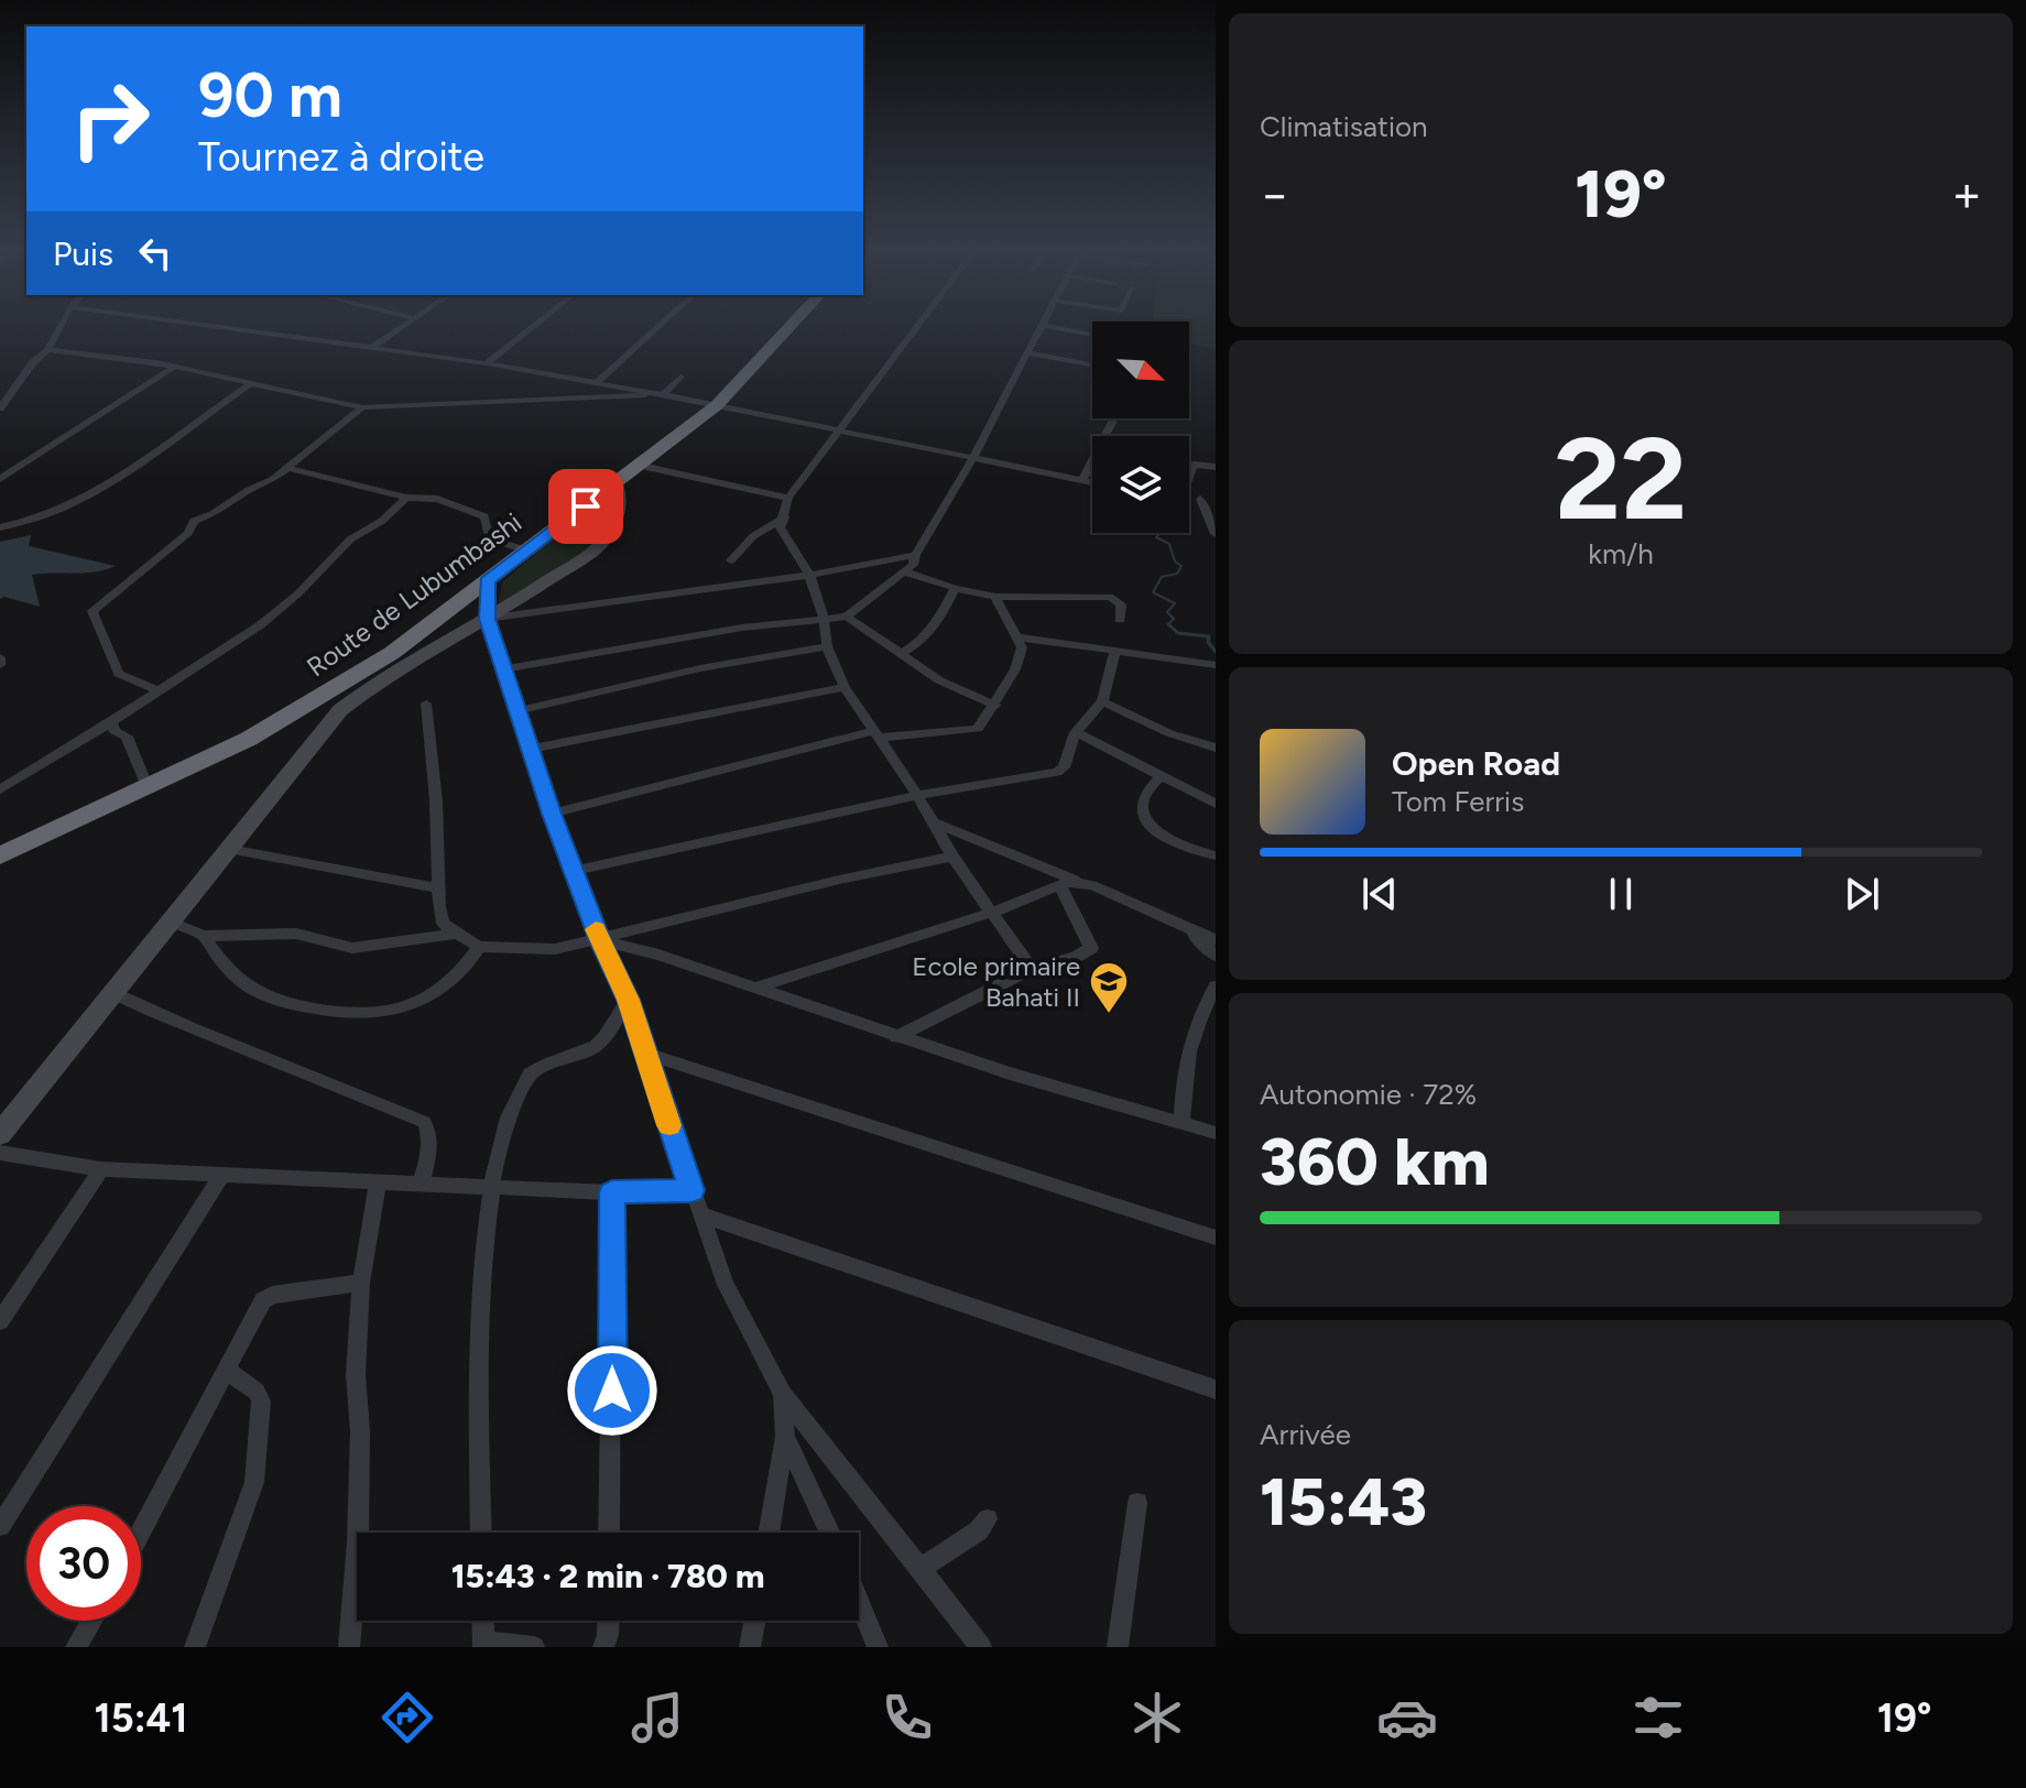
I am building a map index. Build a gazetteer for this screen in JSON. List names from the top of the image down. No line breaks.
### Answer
{"streets":{"highway":["Route de Lubumbashi"]},"places":{"school or university":["Ecole primaire Bahati II"]},"north":"bottom right","page":{"tile":["Climatisation",["22","km/h"],["Autonomie · 72%","360 km"],["Arrivée","15:43"]],"turn":["90 m","Tournez à droite"],"heat":["−","19°","+"],"then":"Puis","song":["Open Road","Tom Ferris"],"limit":"30","trip":"15:43 · 2 min · 780 m","tabs":["15:41","19°"]}}
